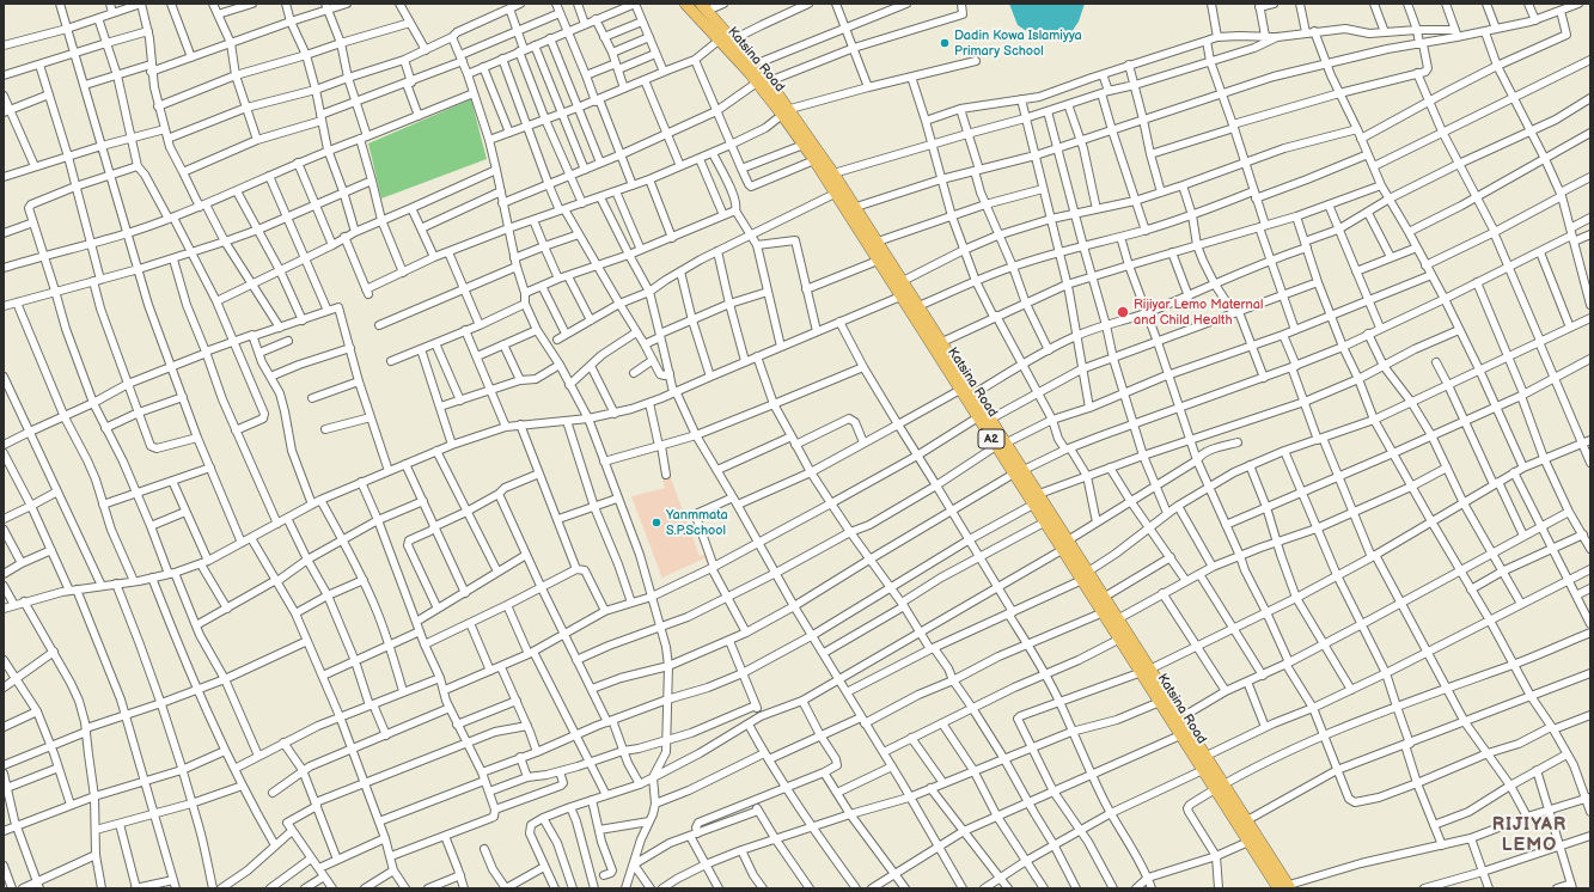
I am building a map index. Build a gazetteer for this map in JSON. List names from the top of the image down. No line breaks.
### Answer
{"streets":{"highway":["Katsina Road","A2"]},"districts":["RIJIYAR LEMO"],"places":["Dadin Kowa Islamiyya Primary School","Rijiyar Lemo Maternal and Child Health","Yanmmata S.P.School"]}
